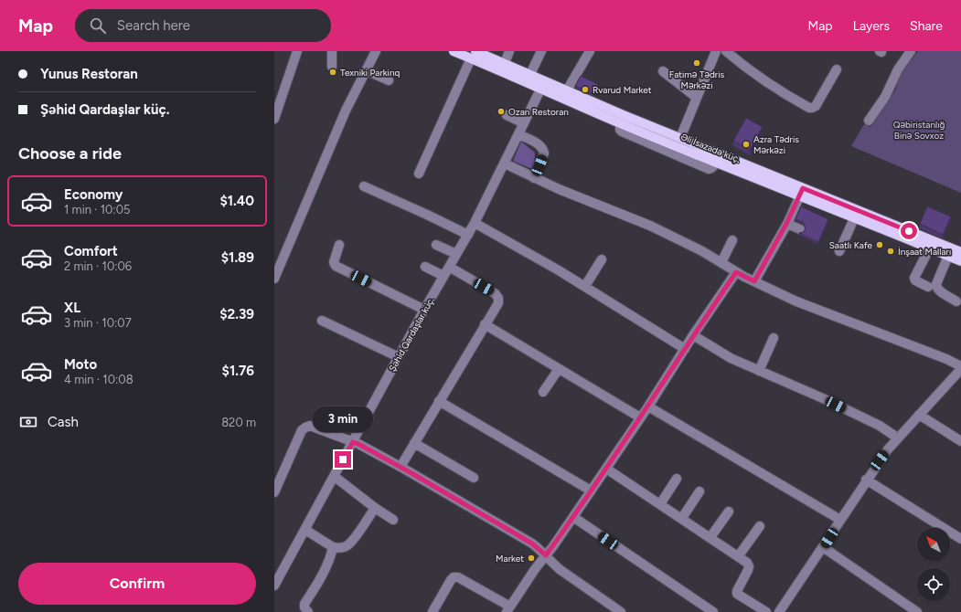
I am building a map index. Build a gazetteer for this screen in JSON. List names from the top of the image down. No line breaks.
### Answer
{"streets":{"main road":["Əli İsazadə küç."],"street":["Şəhid Qardaşlar küç."]},"crossings":[["Əli İsazadə küç.","Şəhid Qardaşlar küç."]],"parks":["Qəbiristanlığ Binə Sovxoz"],"places":["Fatimə Tədris Mərkəzi","Texniki Parkinq","Rvarud Market","Ozan Restoran","Azra Tədris Mərkəzi","Saatlı Kafe","İnşaat Malları","Market"],"north":"top left","page":{"header":"Map","search":"Search here","nav":["Map","Layers","Share"],"banner":["Yunus Restoran","Şəhid Qardaşlar küç."],"heading":"Choose a ride","list":[{"name":"Economy","note":"1 min · 10:05","value":"$1.40"},{"name":"Comfort","note":"2 min · 10:06","value":"$1.89"},{"name":"XL","note":"3 min · 10:07","value":"$2.39"},{"name":"Moto","note":"4 min · 10:08","value":"$1.76"}],"pay":["Cash","820 m"],"bubble":"3 min","buttons":"Confirm"}}
